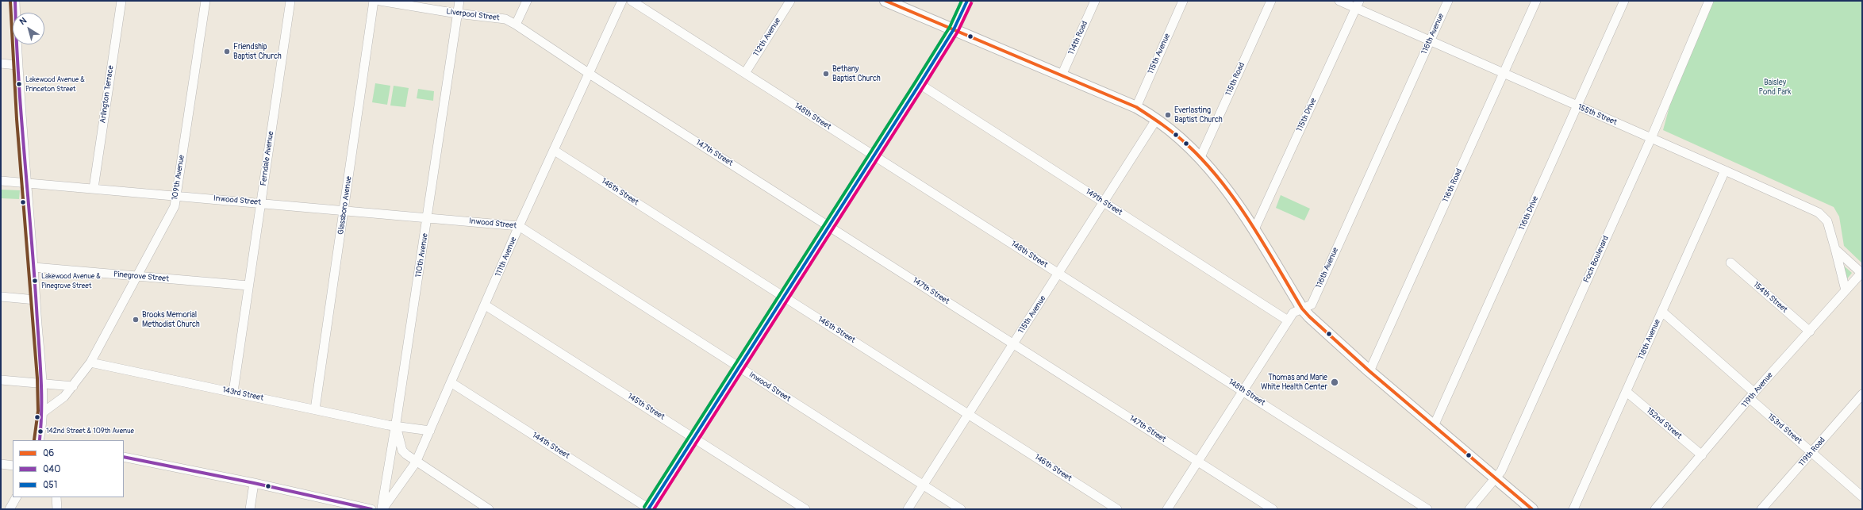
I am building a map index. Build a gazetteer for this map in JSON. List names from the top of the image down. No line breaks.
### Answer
{"streets":{"street":["Liverpool Street","116th Avenue","112th Avenue","114th Road","115th Avenue","115th Road","Arlington Terrace","115th Drive","155th Street","148th Street","147th Street","Ferndale Avenue","109th Avenue","116th Road","146th Street","Inwood Street","149th Street","Glassboro Avenue","116th Drive","110th Avenue","111th Avenue","Foch Boulevard","Pinegrove Street","154th Street","118th Avenue","119th Avenue","143rd Street","145th Street","152nd Street","153rd Street","144th Street","119th Road"]},"crossings":[["Liverpool Street","147th Street"],["Liverpool Street","110th Avenue"],["Liverpool Street","111th Avenue"],["116th Avenue","155th Street"],["116th Avenue","148th Street"],["116th Avenue","147th Street"],["116th Avenue","149th Street"],["112th Avenue","148th Street"],["115th Avenue","148th Street"],["115th Avenue","147th Street"],["115th Avenue","146th Street"],["115th Avenue","Inwood Street"],["115th Avenue","149th Street"],["Arlington Terrace","Inwood Street"],["115th Drive","155th Street"],["155th Street","116th Road"],["155th Street","116th Drive"],["155th Street","Foch Boulevard"],["155th Street","118th Avenue"],["155th Street","119th Avenue"],["147th Street","111th Avenue"],["Ferndale Avenue","Inwood Street"],["Ferndale Avenue","Pinegrove Street"],["Ferndale Avenue","143rd Street"],["109th Avenue","Inwood Street"],["109th Avenue","Pinegrove Street"],["109th Avenue","143rd Street"],["146th Street","111th Avenue"],["Inwood Street","Glassboro Avenue"],["Inwood Street","110th Avenue"],["Inwood Street","111th Avenue"],["Glassboro Avenue","143rd Street"],["110th Avenue","111th Avenue"],["110th Avenue","143rd Street"],["111th Avenue","143rd Street"],["111th Avenue","145th Street"],["111th Avenue","144th Street"],["154th Street","119th Avenue"],["118th Avenue","152nd Street"],["118th Avenue","153rd Street"],["119th Avenue","152nd Street"],["119th Avenue","153rd Street"],["153rd Street","119th Road"]],"parks":["Baisley Pond Park"],"places":["Friendship Baptist Church","Bethany Baptist Church","Lakewood Avenue & Princeton Street","Everlasting Baptist Church","Lakewood Avenue & Pinegrove Street","Brooks Memorial Methodist Church","Thomas and Marie White Health Center","142nd Street & 109th Avenue"],"lines":["transit line Q6","transit line Q40","transit line Q51"],"legend":["Q6","Q40","Q51"],"north":"top left"}
